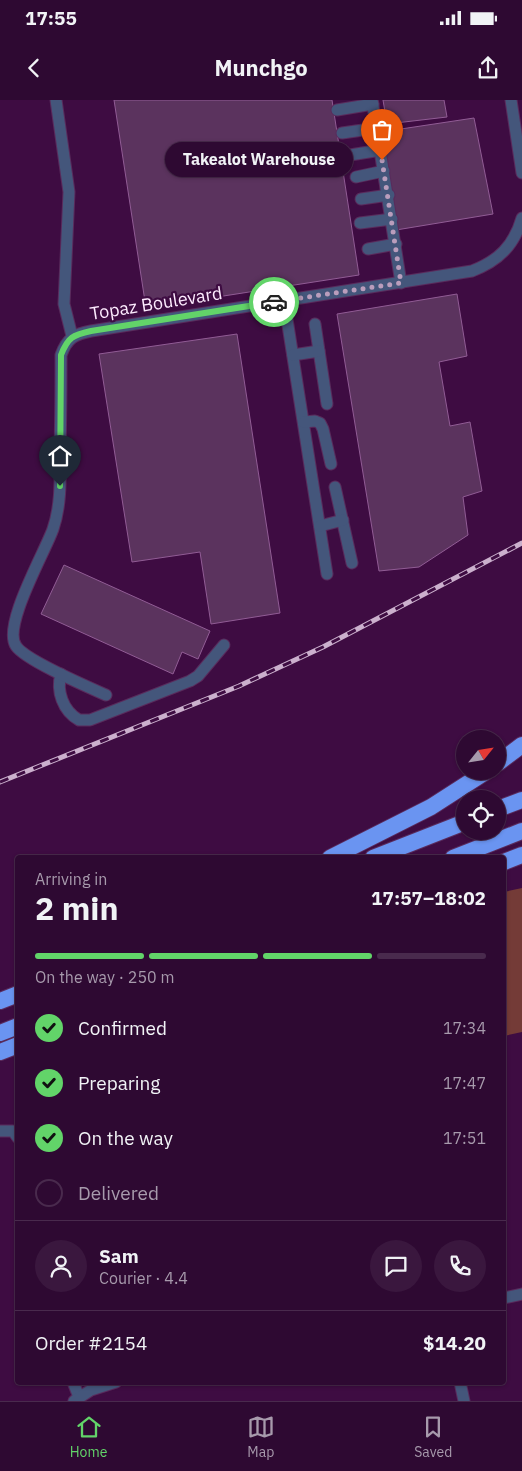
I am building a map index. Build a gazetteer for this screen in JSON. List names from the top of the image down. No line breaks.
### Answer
{"streets":{"street":["Topaz Boulevard"]},"places":["Takealot Warehouse"],"north":"top right","page":{"status":"17:55","header":"Munchgo","bubble":"Takealot Warehouse","heading":["2 min","Arriving in","17:57–18:02"],"panel":["Sam","Courier · 4.4","Order #2154","$14.20"],"bar":"On the way · 250 m","list":[["Confirmed","17:34"],["Preparing","17:47"],["On the way","17:51"],"Delivered"],"tabs":["Home","Map","Saved"]}}
